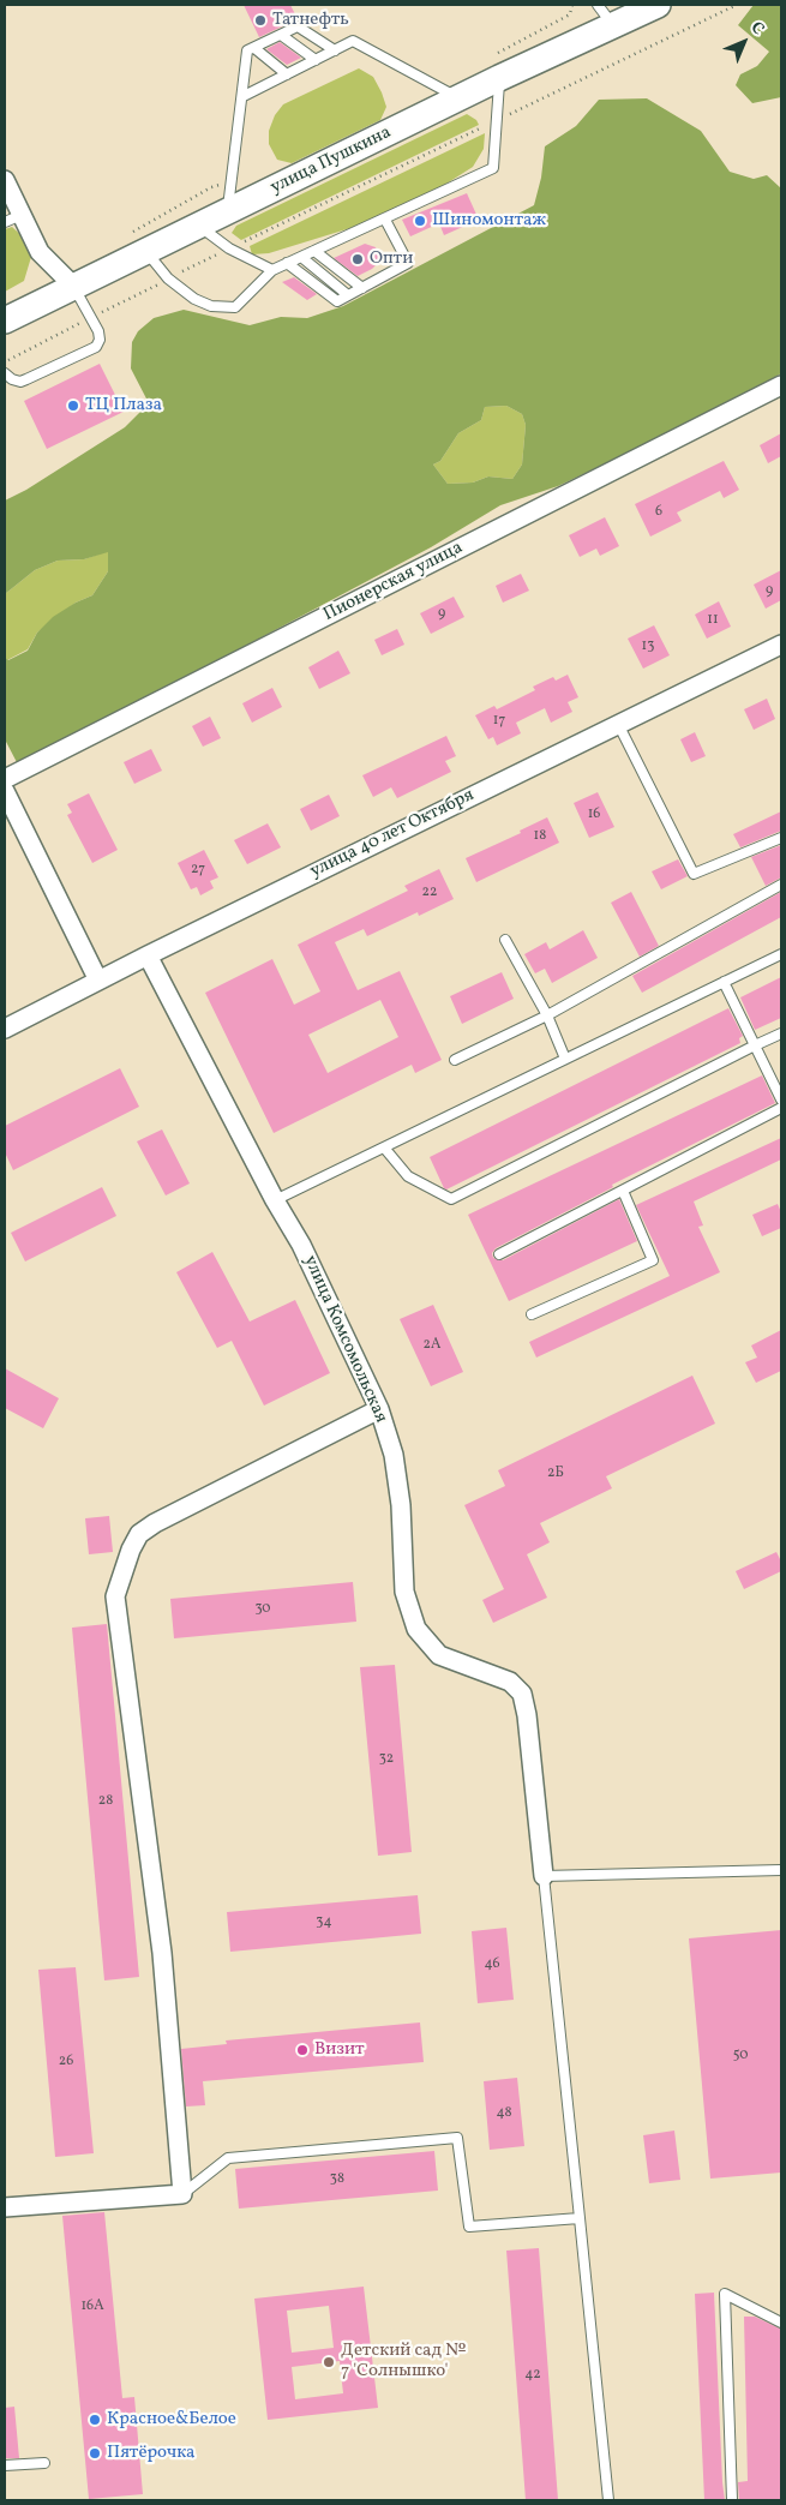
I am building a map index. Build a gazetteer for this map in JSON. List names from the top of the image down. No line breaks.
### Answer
{"streets":{"main road":["улица Пушкина"],"street":["Пионерская улица","улица 40 лет Октября","улица Комсомольская"]},"crossings":[["улица 40 лет Октября","улица Комсомольская"]],"places":["Татнефть","Шиномонтаж","Опти","ТЦ Плаза","Визит","Детский сад № 7 'Солнышко'","Красное&Белое","Пятёрочка"],"house_numbers":["6","9","9","11","13","17","16","18","27","22","2А","2Б","30","32","28","34","46","50","26","48","38","16А","42"],"north":"top right"}
